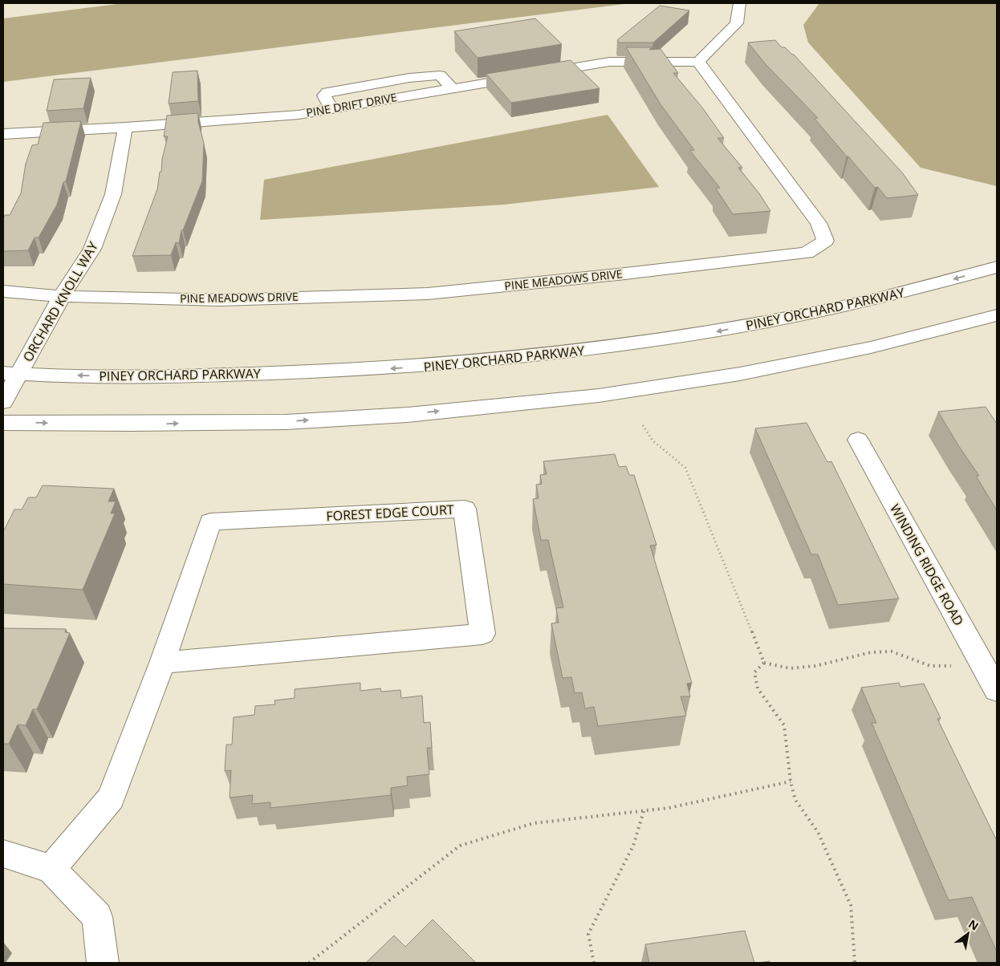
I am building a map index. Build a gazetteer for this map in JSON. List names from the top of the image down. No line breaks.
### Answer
{"streets":{"street":["PINE DRIFT DRIVE","PINE MEADOWS DRIVE","ORCHARD KNOLL WAY","PINEY ORCHARD PARKWAY","FOREST EDGE COURT","WINDING RIDGE ROAD"]},"crossings":[["PINE DRIFT DRIVE","PINE MEADOWS DRIVE"],["PINE DRIFT DRIVE","ORCHARD KNOLL WAY"],["PINE MEADOWS DRIVE","ORCHARD KNOLL WAY"],["ORCHARD KNOLL WAY","PINEY ORCHARD PARKWAY"]],"north":"top right"}
